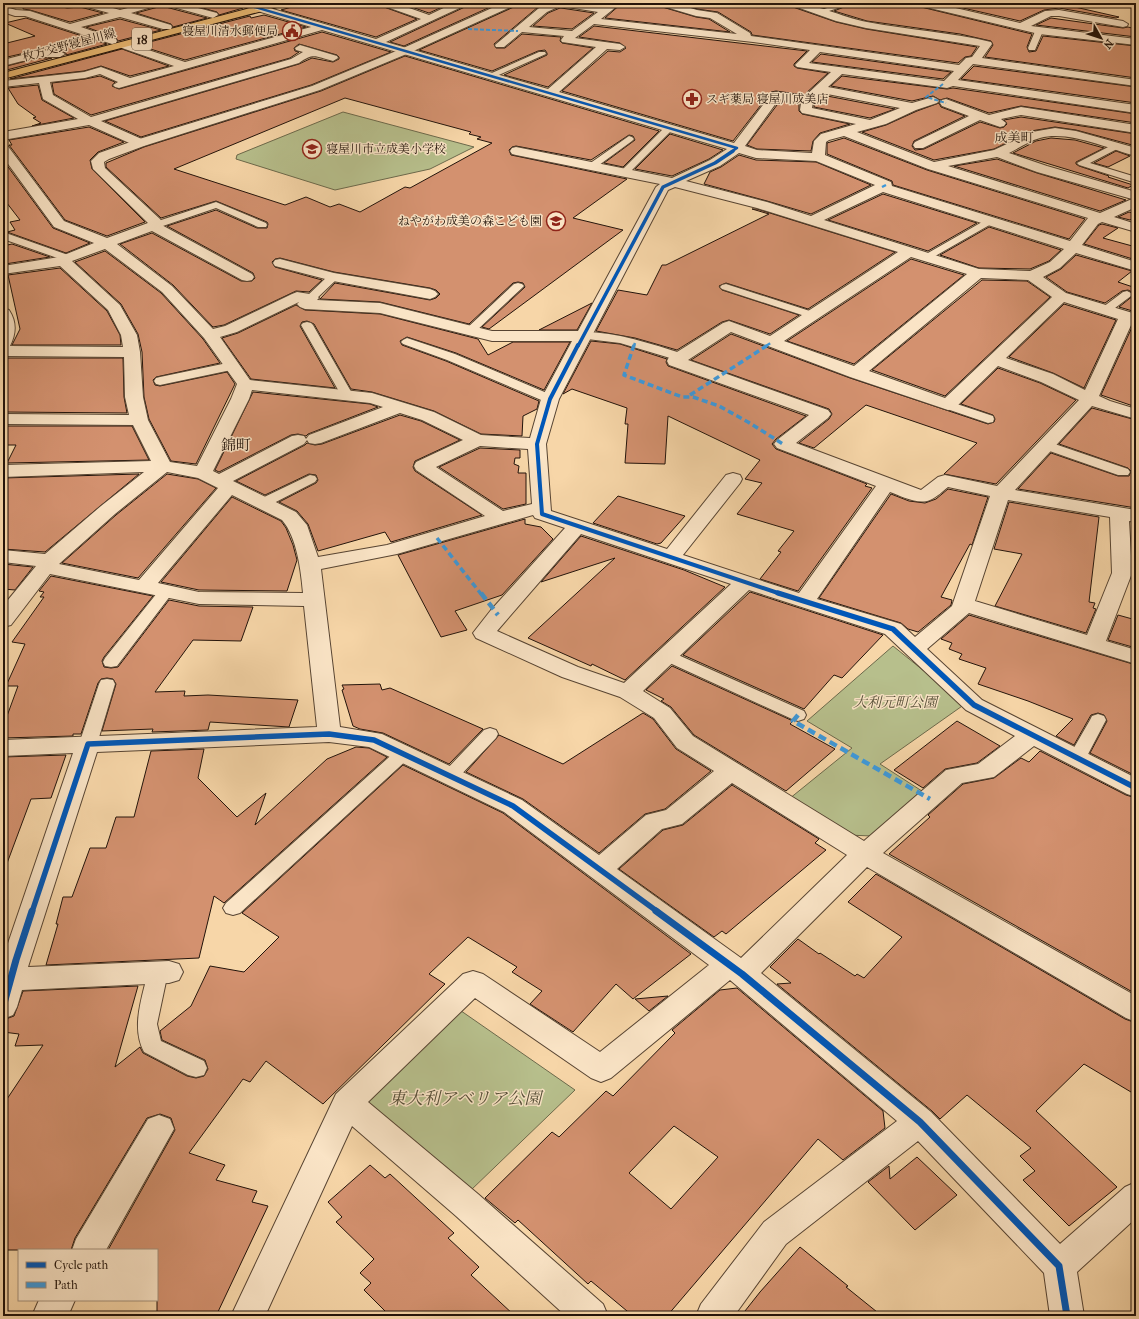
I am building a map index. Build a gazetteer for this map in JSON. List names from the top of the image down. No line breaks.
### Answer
{"streets":{"main road":["18","枚方交野寝屋川線"]},"districts":["成美町","錦町"],"parks":["大利元町公園","東大利アベリア公園"],"places":{"public building":["寝屋川清水郵便局"],"pharmacy":["スギ薬局 寝屋川成美店"],"school or university":["寝屋川市立成美小学校","ねやがわ成美の森こども園"]},"legend":["Cycle path","Path"],"north":"bottom right"}
